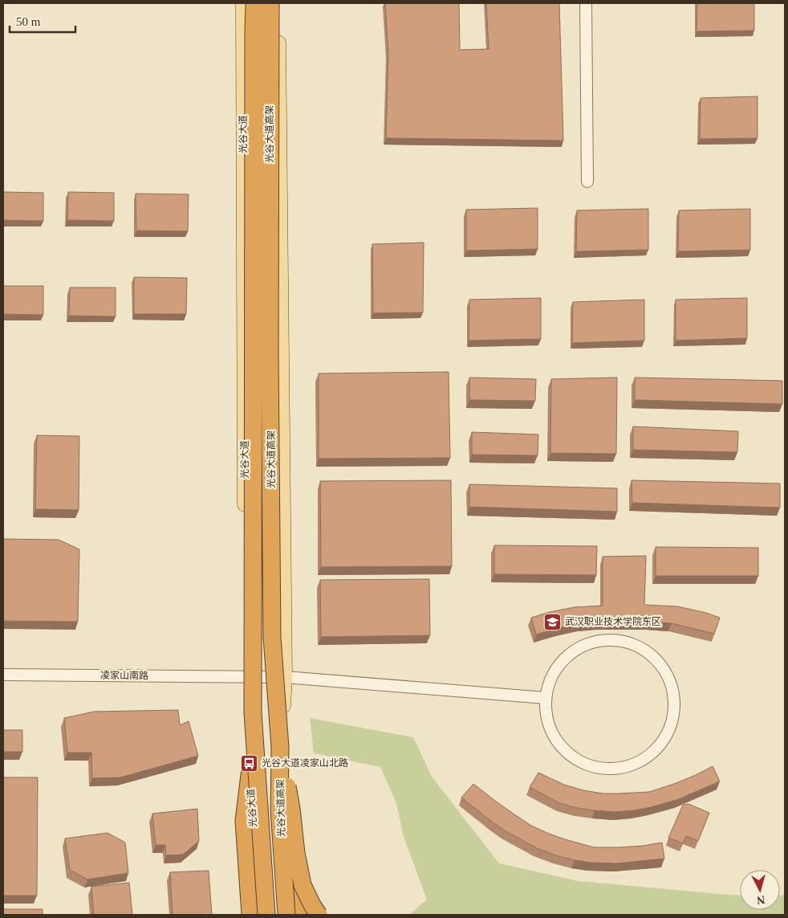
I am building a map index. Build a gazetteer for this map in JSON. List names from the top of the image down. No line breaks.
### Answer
{"streets":{"highway":["光谷大道高架"],"main road":["光谷大道"],"street":["凌家山南路"]},"crossings":[["光谷大道","凌家山南路"]],"places":{"school or university":["武汉职业技术学院东区"],"bus stop":["光谷大道凌家山北路"]},"scale_bar":"50 m","north":"bottom"}
